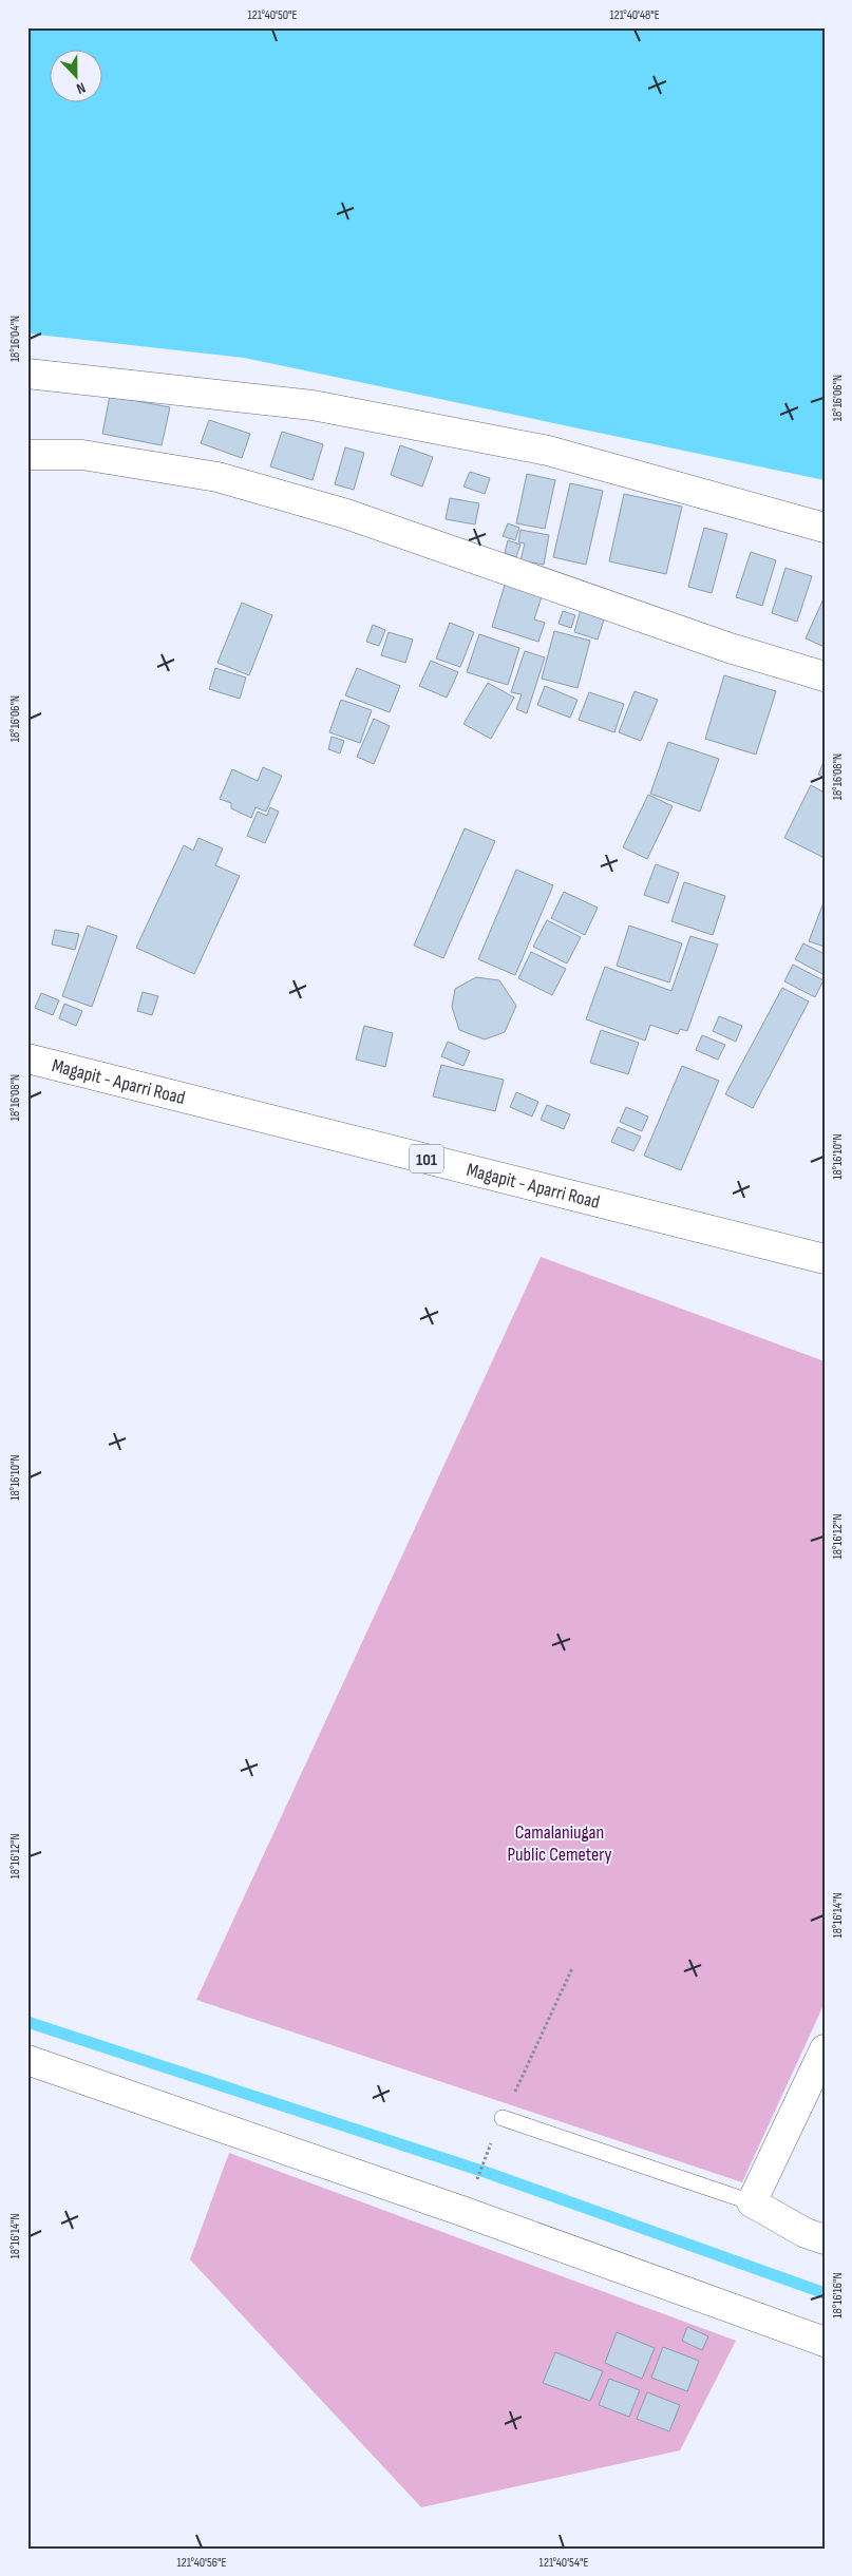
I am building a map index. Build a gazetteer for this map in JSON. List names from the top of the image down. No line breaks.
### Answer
{"streets":{"street":["Magapit - Aparri Road","101"]},"parks":["Camalaniugan Public Cemetery"],"north":"bottom","coordinates":["121°40'50\"E","121°40'48\"E","18°16'04\"N","18°16'06\"N","18°16'08\"N","18°16'10\"N","18°16'12\"N","18°16'14\"N","18°16'16\"N","121°40'56\"E","121°40'54\"E"]}
